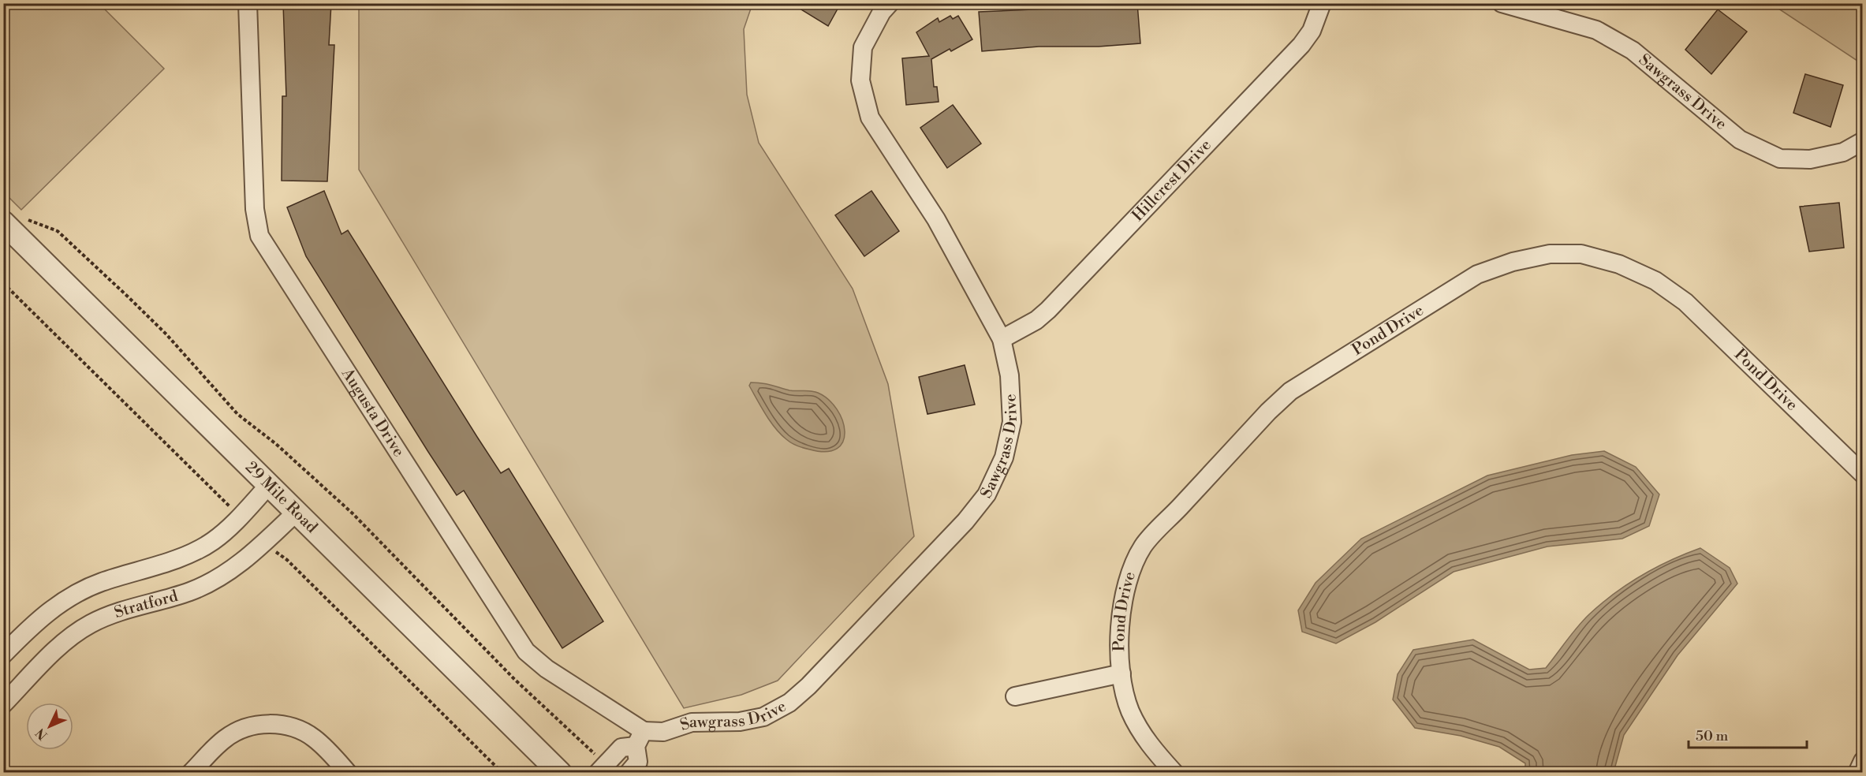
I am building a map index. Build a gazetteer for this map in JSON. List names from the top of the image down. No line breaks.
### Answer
{"streets":{"street":["Sawgrass Drive","Hillcrest Drive","Pond Drive","Augusta Drive","29 Mile Road","Stratford"]},"crossings":[["Sawgrass Drive","Hillcrest Drive"],["Sawgrass Drive","Augusta Drive"],["29 Mile Road","Stratford"]],"scale_bar":"50 m","north":"bottom left"}
